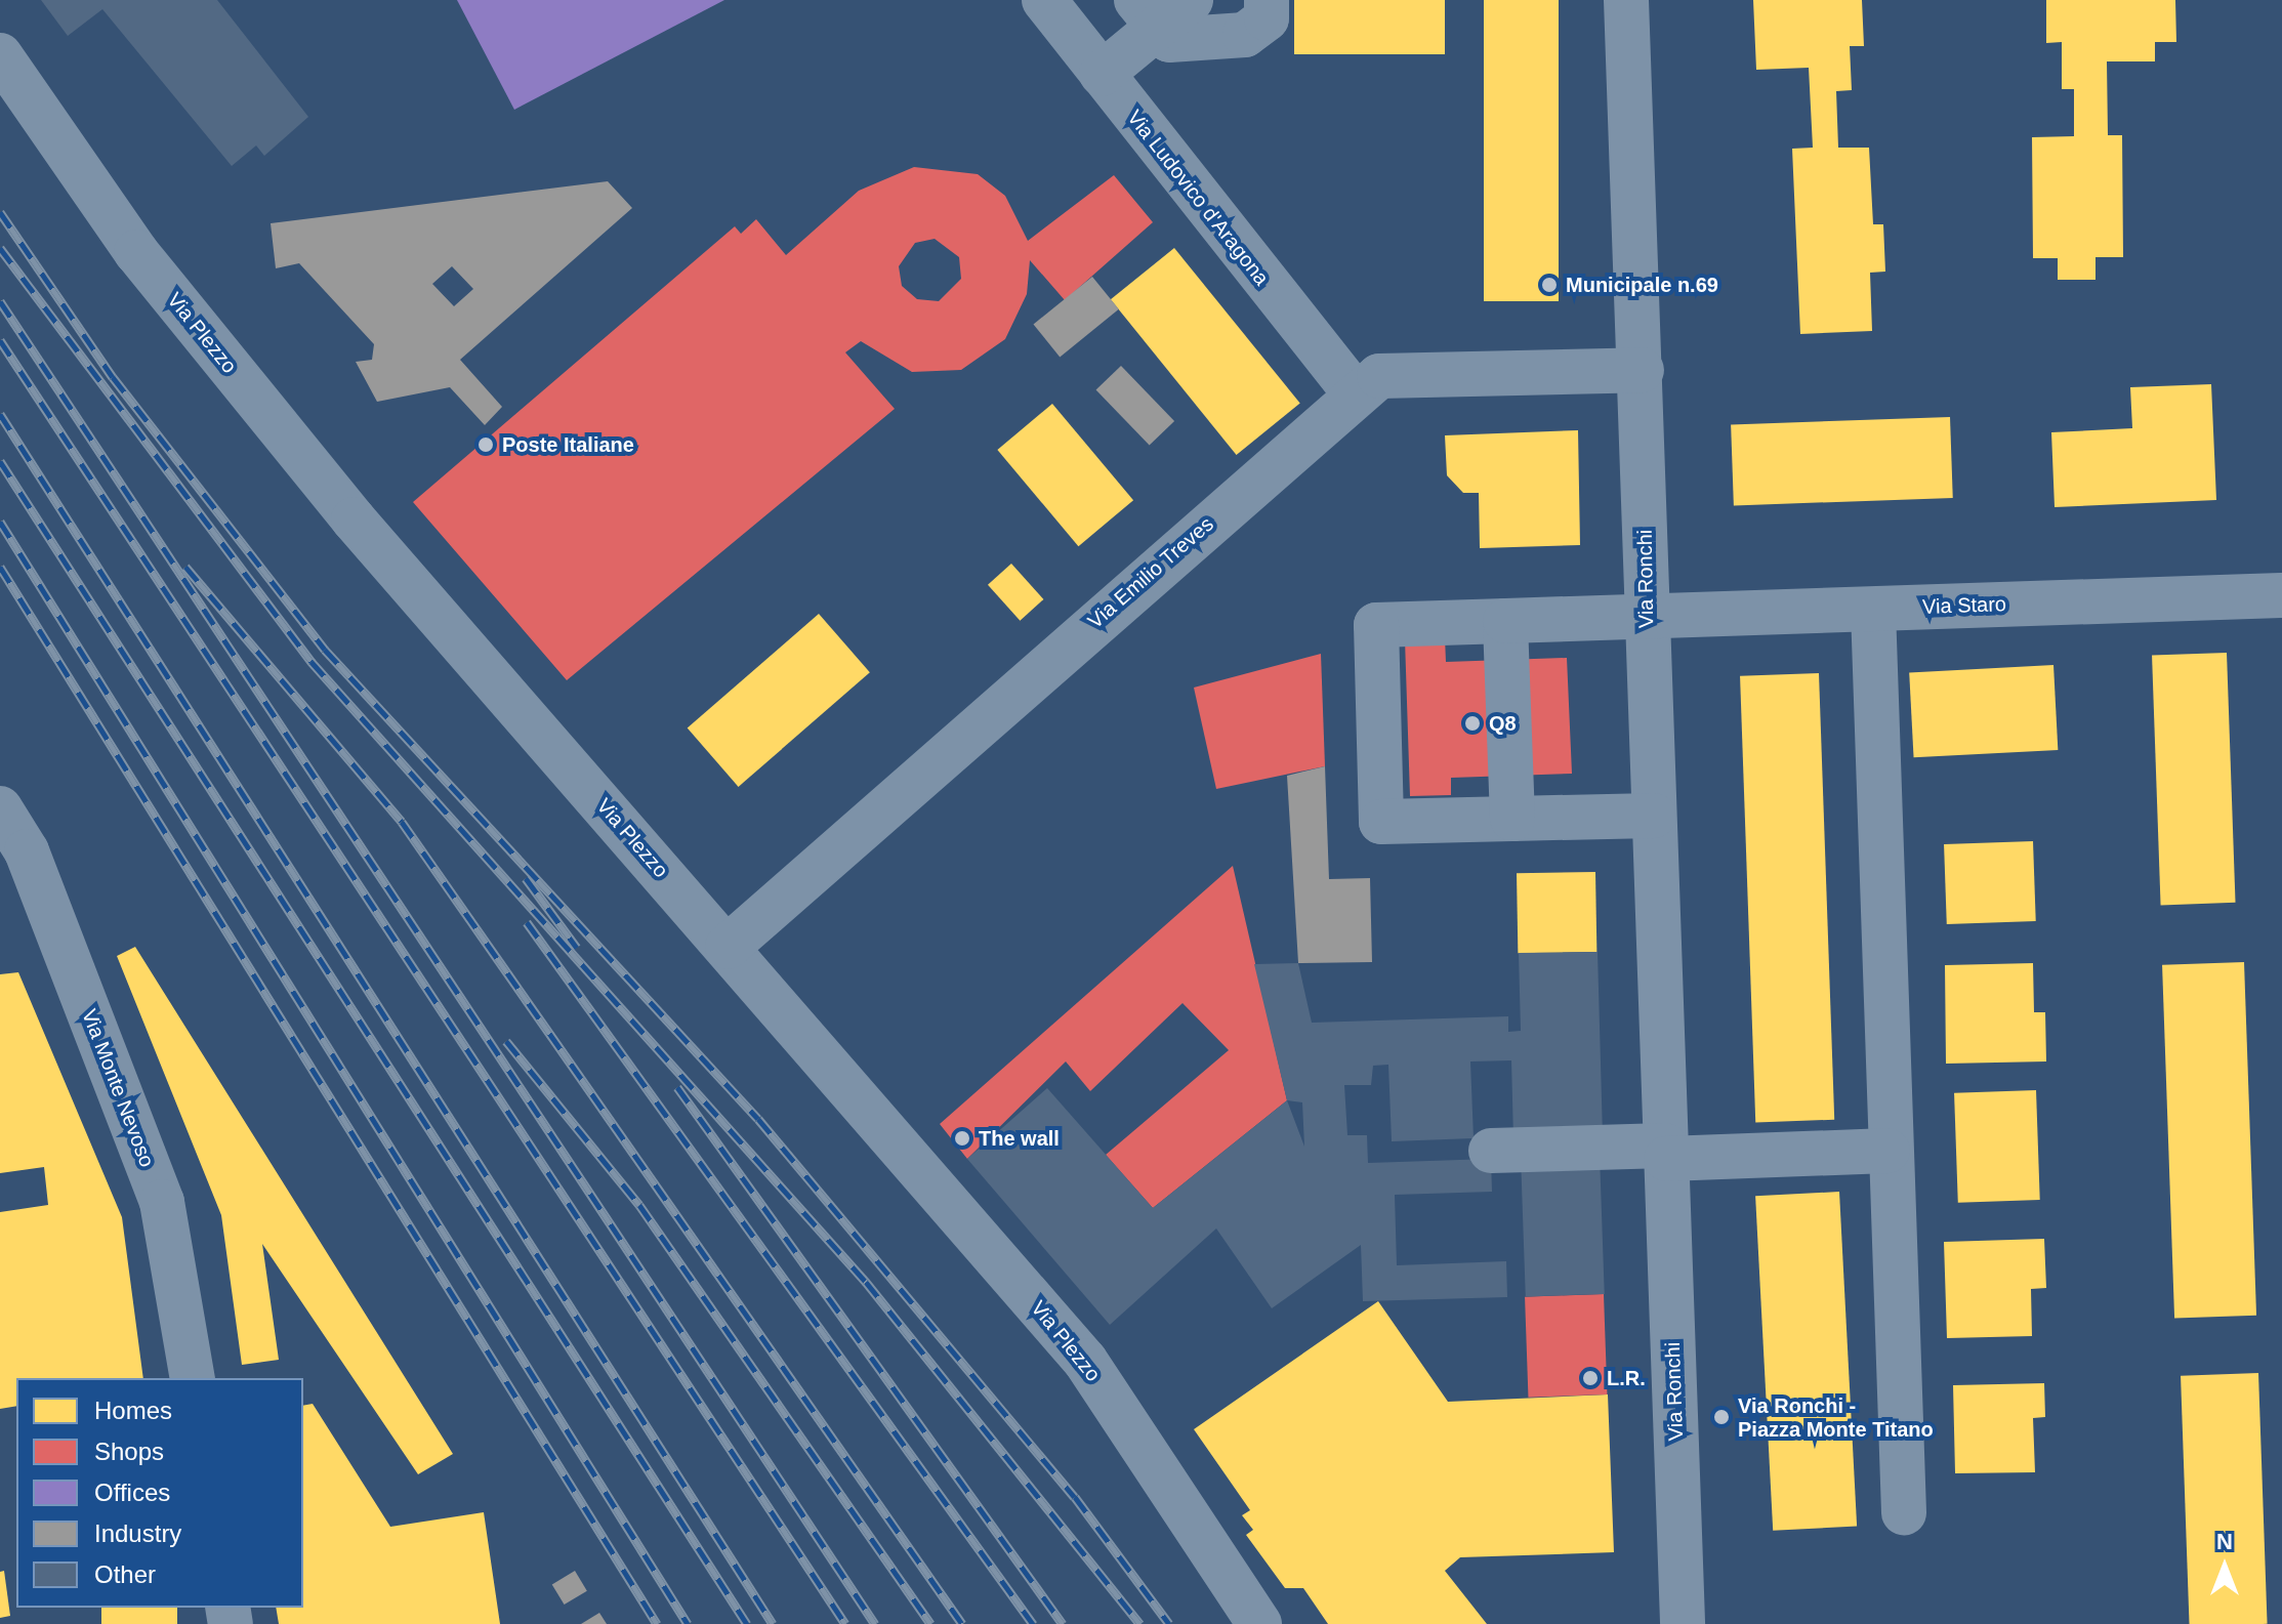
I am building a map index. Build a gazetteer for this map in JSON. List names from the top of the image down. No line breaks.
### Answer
{"streets":{"street":["Via Ludovico d'Aragona","Via Plezzo","Via Emilio Treves","Via Ronchi","Via Staro","Via Monte Nevoso"]},"crossings":[["Via Ludovico d'Aragona","Via Emilio Treves"],["Via Plezzo","Via Emilio Treves"],["Via Emilio Treves","Via Ronchi"],["Via Ronchi","Via Staro"]],"places":["Municipale n.69","Poste Italiane","Q8","The wall","L.R.","Via Ronchi - Piazza Monte Titano"],"legend":["Homes","Shops","Offices","Industry","Other"],"north":"top"}
